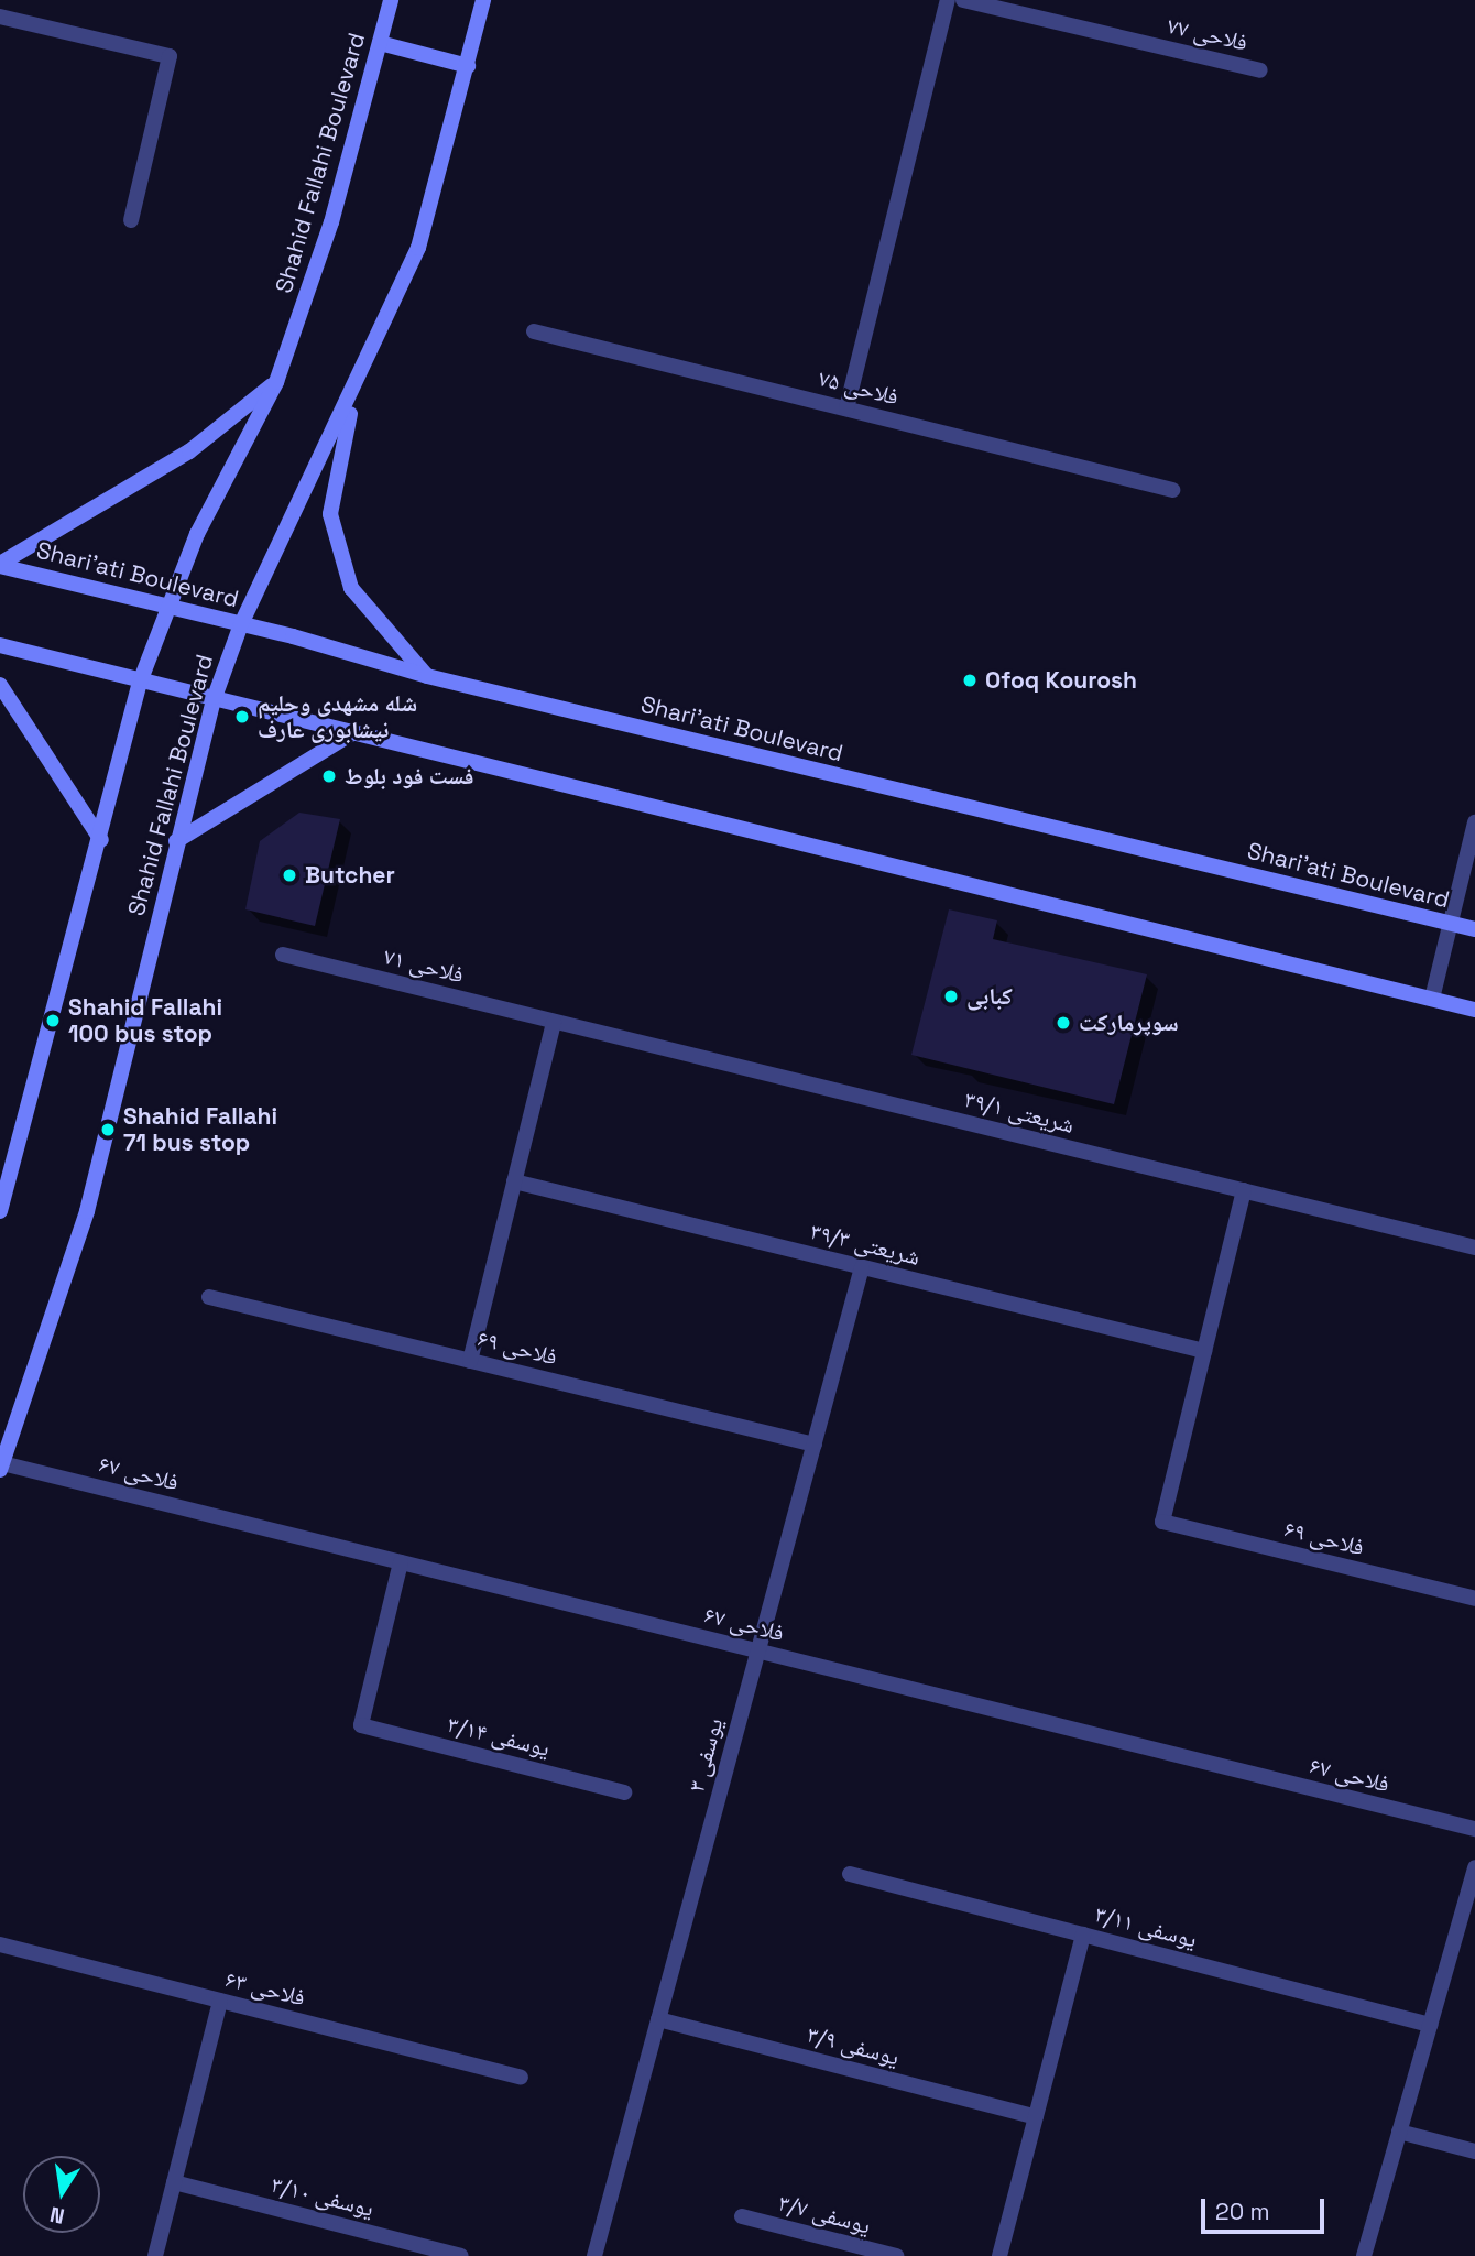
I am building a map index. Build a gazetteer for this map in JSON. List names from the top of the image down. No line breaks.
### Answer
{"streets":{"main road":["Shahid Fallahi Boulevard","Shari'ati Boulevard"],"street":["فلاحی ۷۷","فلاحی ۷۵","فلاحی ۷۱","شریعتی ۳۹/۱","شریعتی ۳۹/۳","فلاحی ۶۹","فلاحی ۶۷","یوسفی ۳/۱۴","یوسفی ۳","یوسفی ۳/۱۱","فلاحی ۶۳","یوسفی ۳/۹","یوسفی ۳/۱۰","یوسفی ۳/۷"]},"crossings":[["Shahid Fallahi Boulevard","Shari'ati Boulevard"],["Shahid Fallahi Boulevard","فلاحی ۶۷"],["فلاحی ۷۱","شریعتی ۳۹/۱"],["شریعتی ۳۹/۳","فلاحی ۶۹"],["شریعتی ۳۹/۳","یوسفی ۳"],["فلاحی ۶۹","یوسفی ۳"],["فلاحی ۶۷","یوسفی ۳/۱۴"],["فلاحی ۶۷","یوسفی ۳"],["یوسفی ۳","یوسفی ۳/۹"]],"places":["Ofoq Kourosh","شله مشهدی وحلیم نیشابوری عارف","فست فود بلوط","Butcher","کبابی","Shahid Fallahi 100 bus stop","سوپرمارکت","Shahid Fallahi 71 bus stop"],"scale_bar":"20 m","north":"bottom"}
